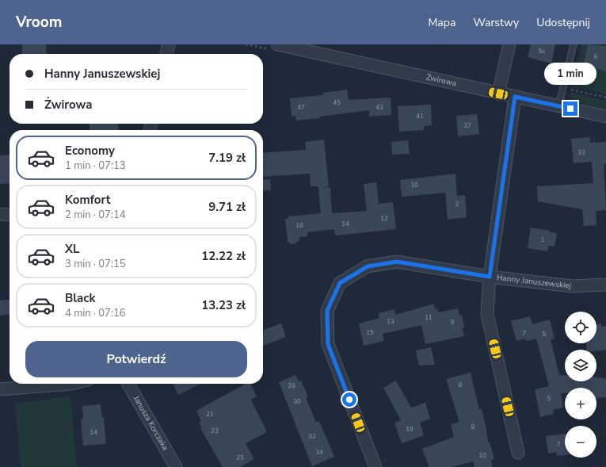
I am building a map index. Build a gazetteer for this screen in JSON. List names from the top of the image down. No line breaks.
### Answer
{"streets":{"street":["Żwirowa","Hanny Januszewskiej","Janusza Korczaka"]},"house_numbers":["5c","6","45","47","43","41","37","33","10","2","12","14","16","1","11","13","9","15","7","5","6","28","5","30","21","8","19","23","14","32","7","34","10","25"],"page":{"header":"Vroom","nav":["Mapa","Warstwy","Udostępnij"],"banner":["Hanny Januszewskiej","Żwirowa"],"bubble":"1 min","list":[{"name":"Economy","note":"1 min · 07:13","value":"7.19 zł"},{"name":"Komfort","note":"2 min · 07:14","value":"9.71 zł"},{"name":"XL","note":"3 min · 07:15","value":"12.22 zł"},{"name":"Black","note":"4 min · 07:16","value":"13.23 zł"}],"map_buttons":["+","−"],"buttons":"Potwierdź"}}
